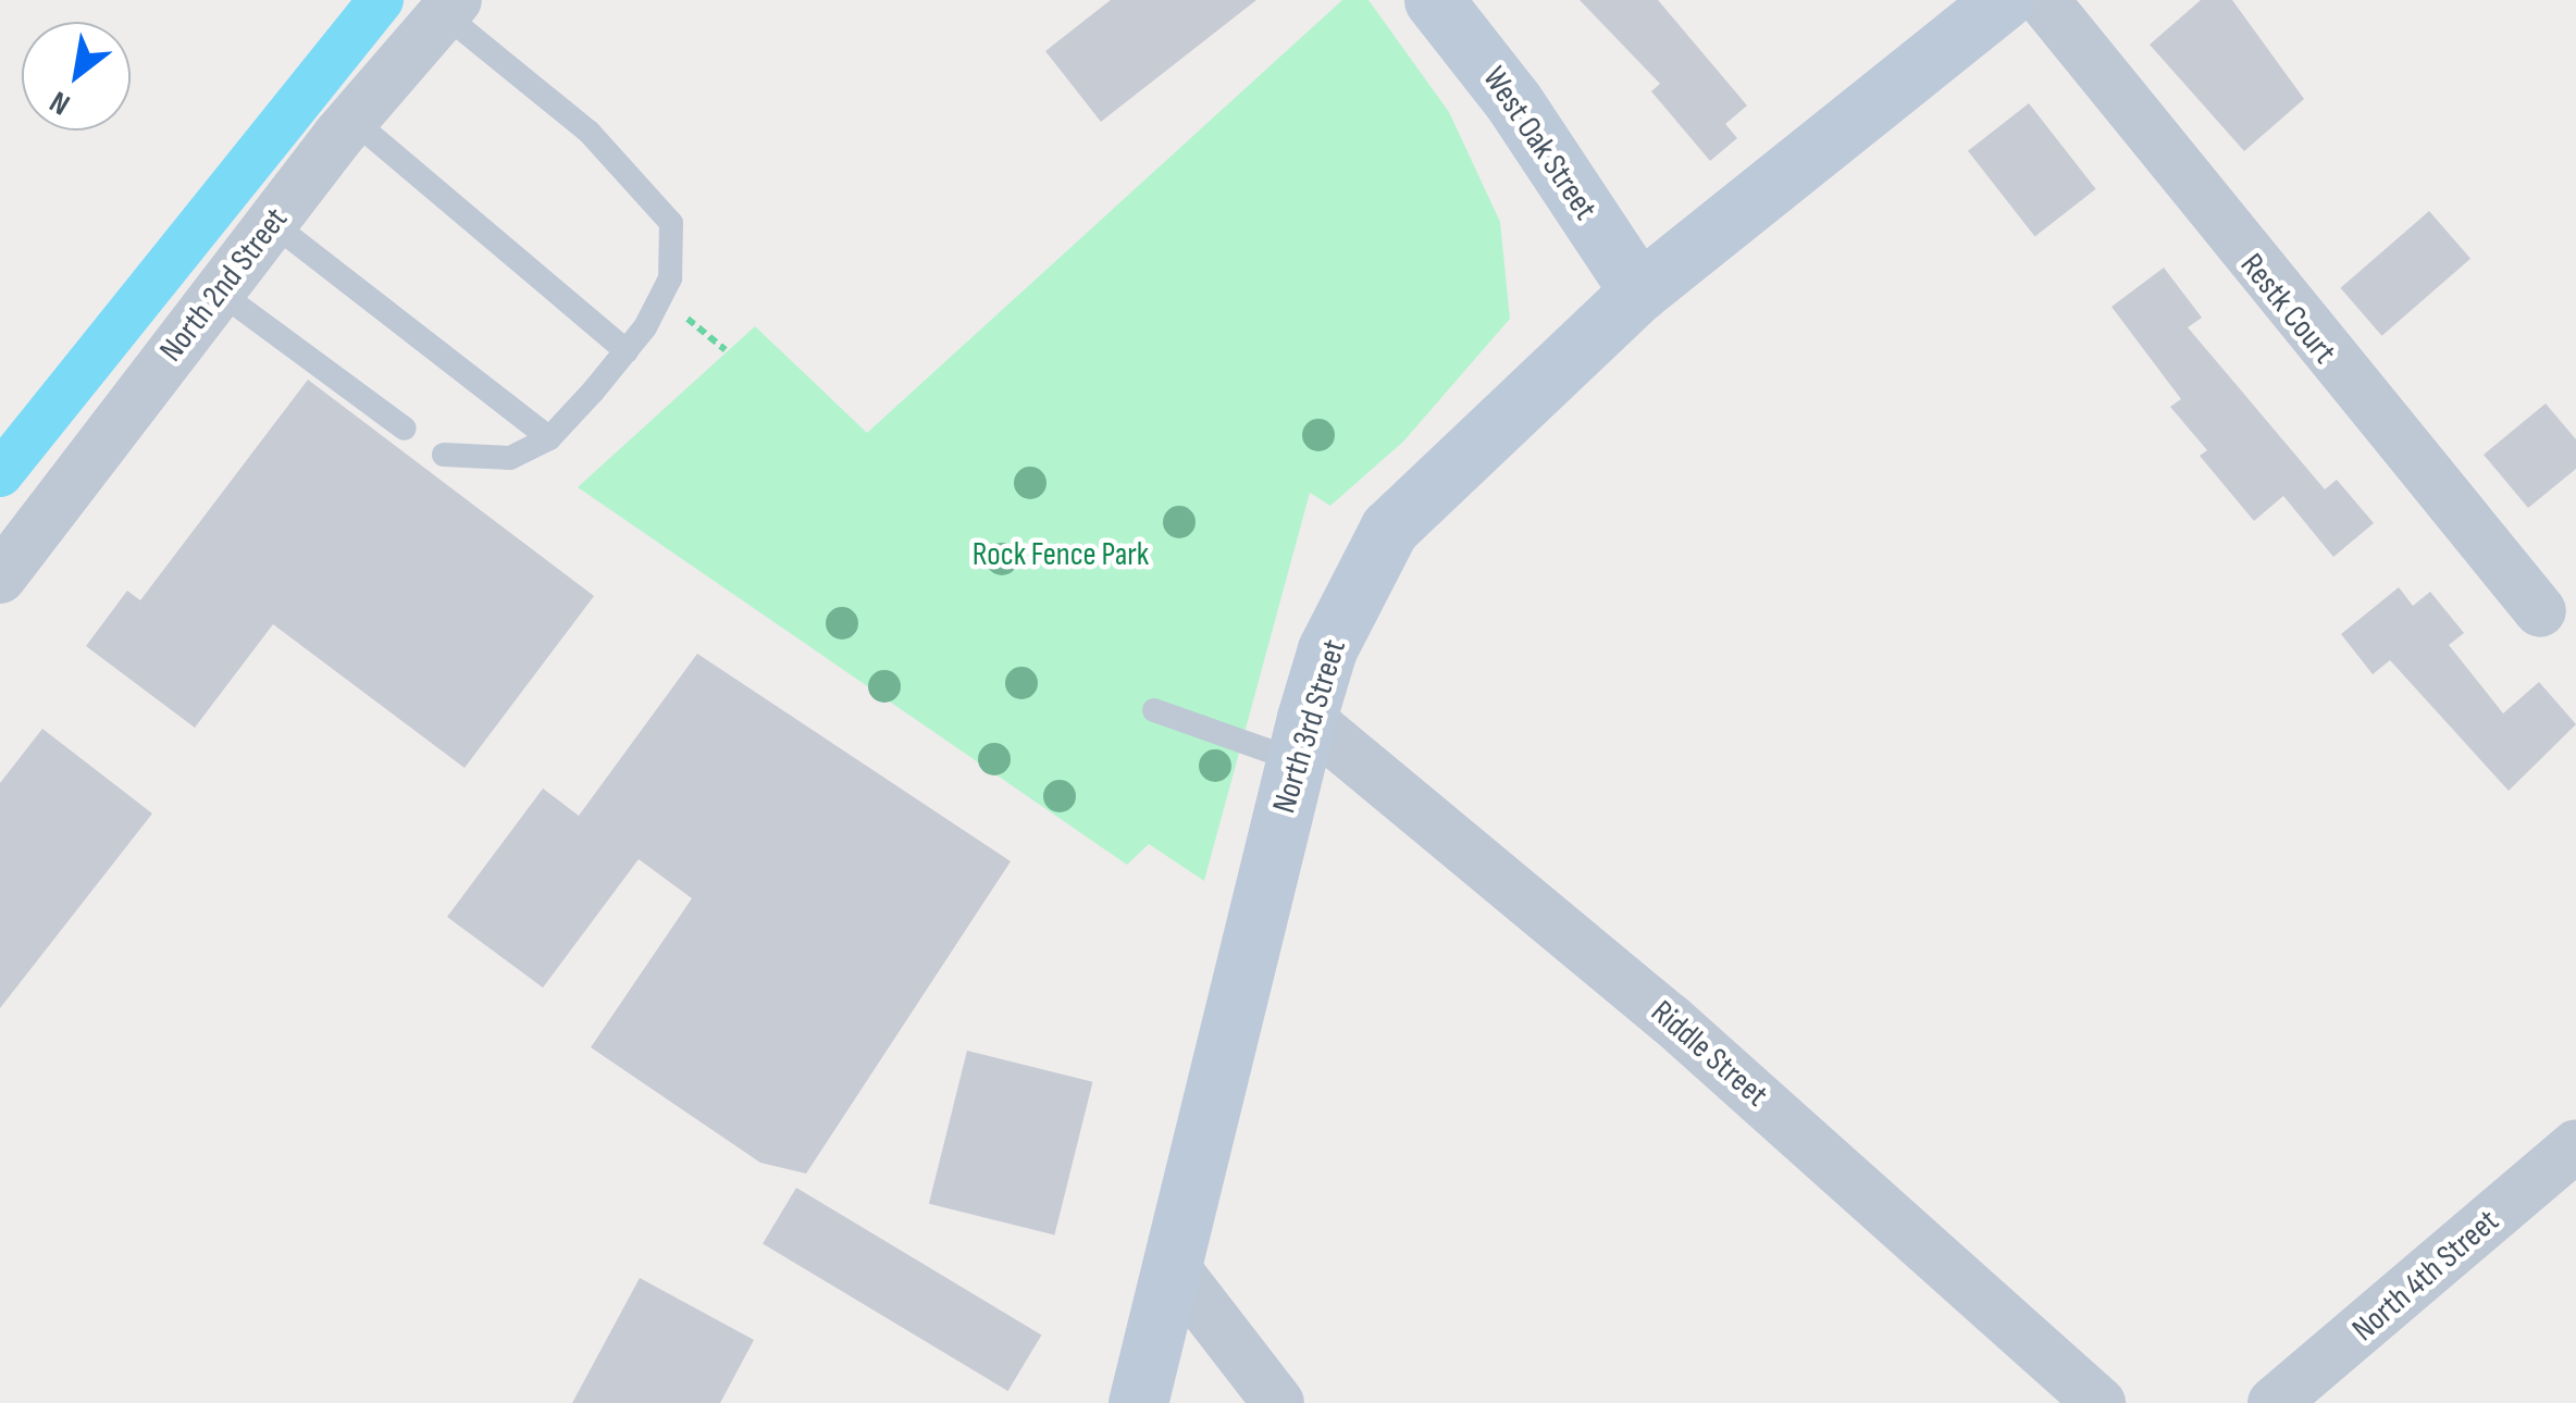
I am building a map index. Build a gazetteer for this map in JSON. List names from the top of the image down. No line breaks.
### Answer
{"streets":{"main road":["West Oak Street","North 3rd Street"],"street":["North 2nd Street","Restk Court","Riddle Street","North 4th Street"]},"crossings":[["West Oak Street","North 3rd Street"],["North 3rd Street","Riddle Street"]],"parks":["Rock Fence Park"],"north":"bottom left"}
